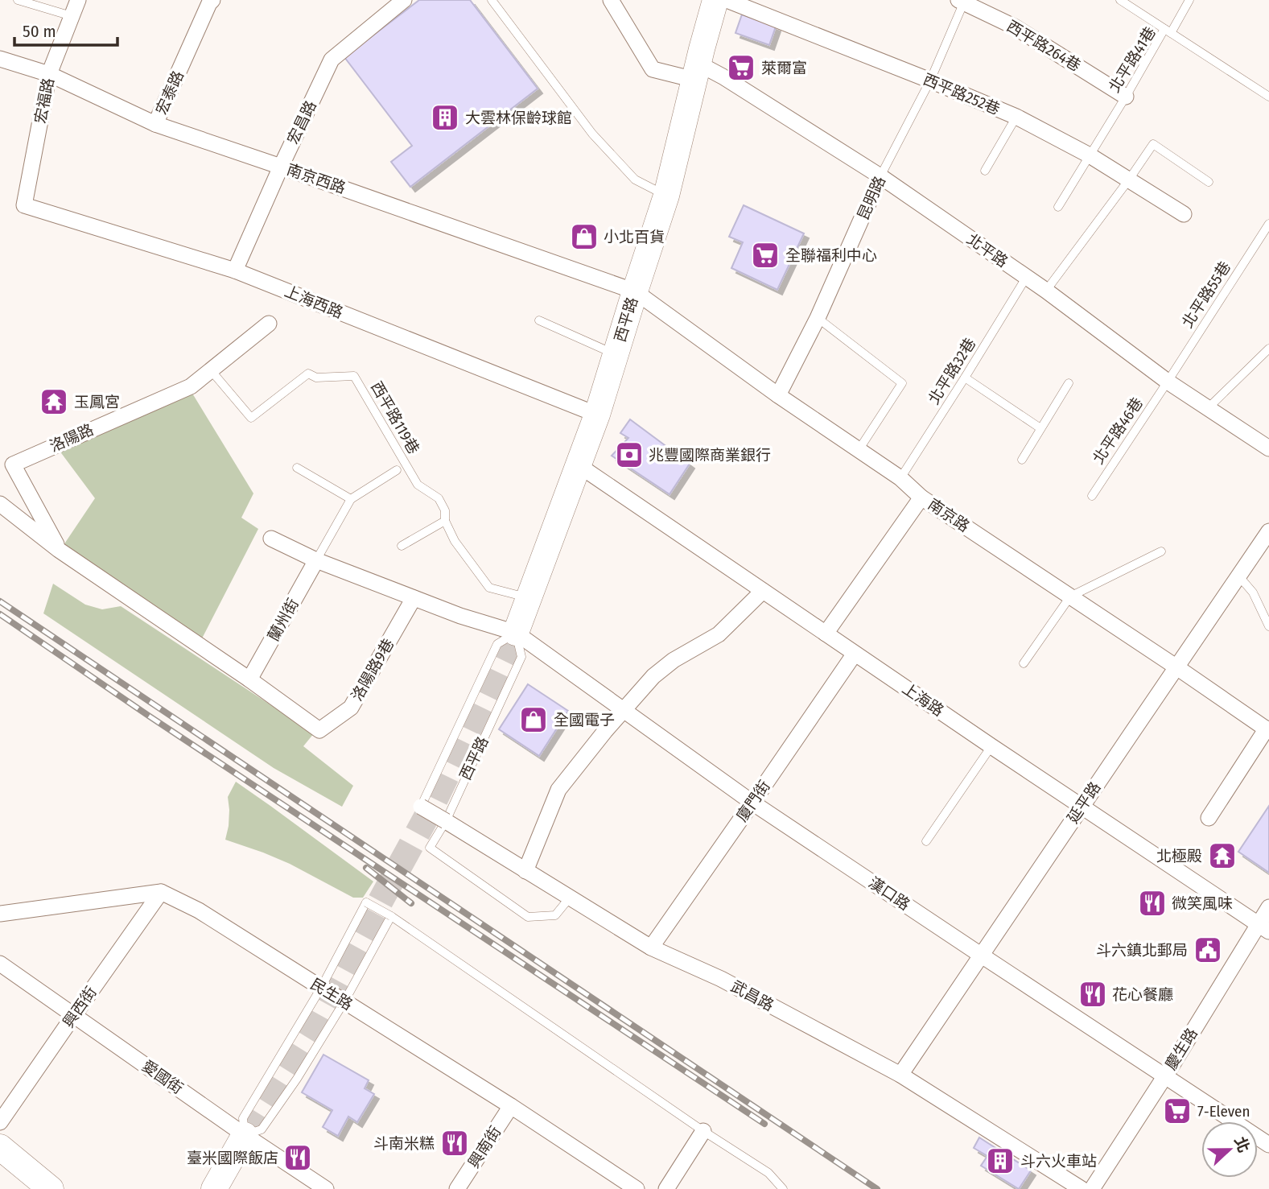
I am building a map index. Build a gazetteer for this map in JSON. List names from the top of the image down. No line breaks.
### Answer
{"streets":{"main road":["西平路"],"street":["西平路264巷","宏泰路","西平路252巷","宏福路","宏昌路","南京西路","昆明路","北平路","上海西路","洛陽路","南京路","蘭州街","洛陽路9巷","上海路","廈門街","延平路","漢口路","民生路","武昌路","興西街","慶生路","愛國街","興南街"],"lane":["北平路41巷","北平路55巷","北平路32巷","西平路119巷","北平路46巷"]},"crossings":[["西平路264巷","北平路41巷"],["西平路264巷","昆明路"],["北平路41巷","西平路252巷"],["宏泰路","南京西路"],["西平路252巷","昆明路"],["宏福路","南京西路"],["宏福路","上海西路"],["宏昌路","南京西路"],["宏昌路","上海西路"],["南京西路","西平路"],["南京西路","南京路"],["昆明路","北平路"],["昆明路","南京路"],["北平路","北平路55巷"],["北平路","西平路"],["北平路","北平路32巷"],["北平路","北平路46巷"],["北平路55巷","北平路46巷"],["上海西路","西平路"],["西平路","西平路119巷"],["西平路","南京路"],["西平路","上海路"],["西平路","漢口路"],["西平路","武昌路"],["北平路32巷","南京路"],["西平路119巷","洛陽路"],["洛陽路","蘭州街"],["洛陽路","洛陽路9巷"],["南京路","延平路"],["上海路","廈門街"],["上海路","延平路"],["上海路","慶生路"],["廈門街","漢口路"],["廈門街","武昌路"],["延平路","漢口路"],["延平路","武昌路"],["漢口路","慶生路"],["民生路","興西街"],["民生路","興南街"],["興西街","愛國街"]],"places":{"supermarket":["萊爾富","全聯福利中心","7-Eleven"],"building":["大雲林保齡球館","斗六火車站"],"shop":["小北百貨","全國電子"],"temple":["玉鳳宮","北極殿"],"bank":["兆豐國際商業銀行"],"restaurant":["微笑風味","花心餐廳","斗南米糕","臺米國際飯店"],"public building":["斗六鎮北郵局"]},"scale_bar":"50 m","north":"right"}
